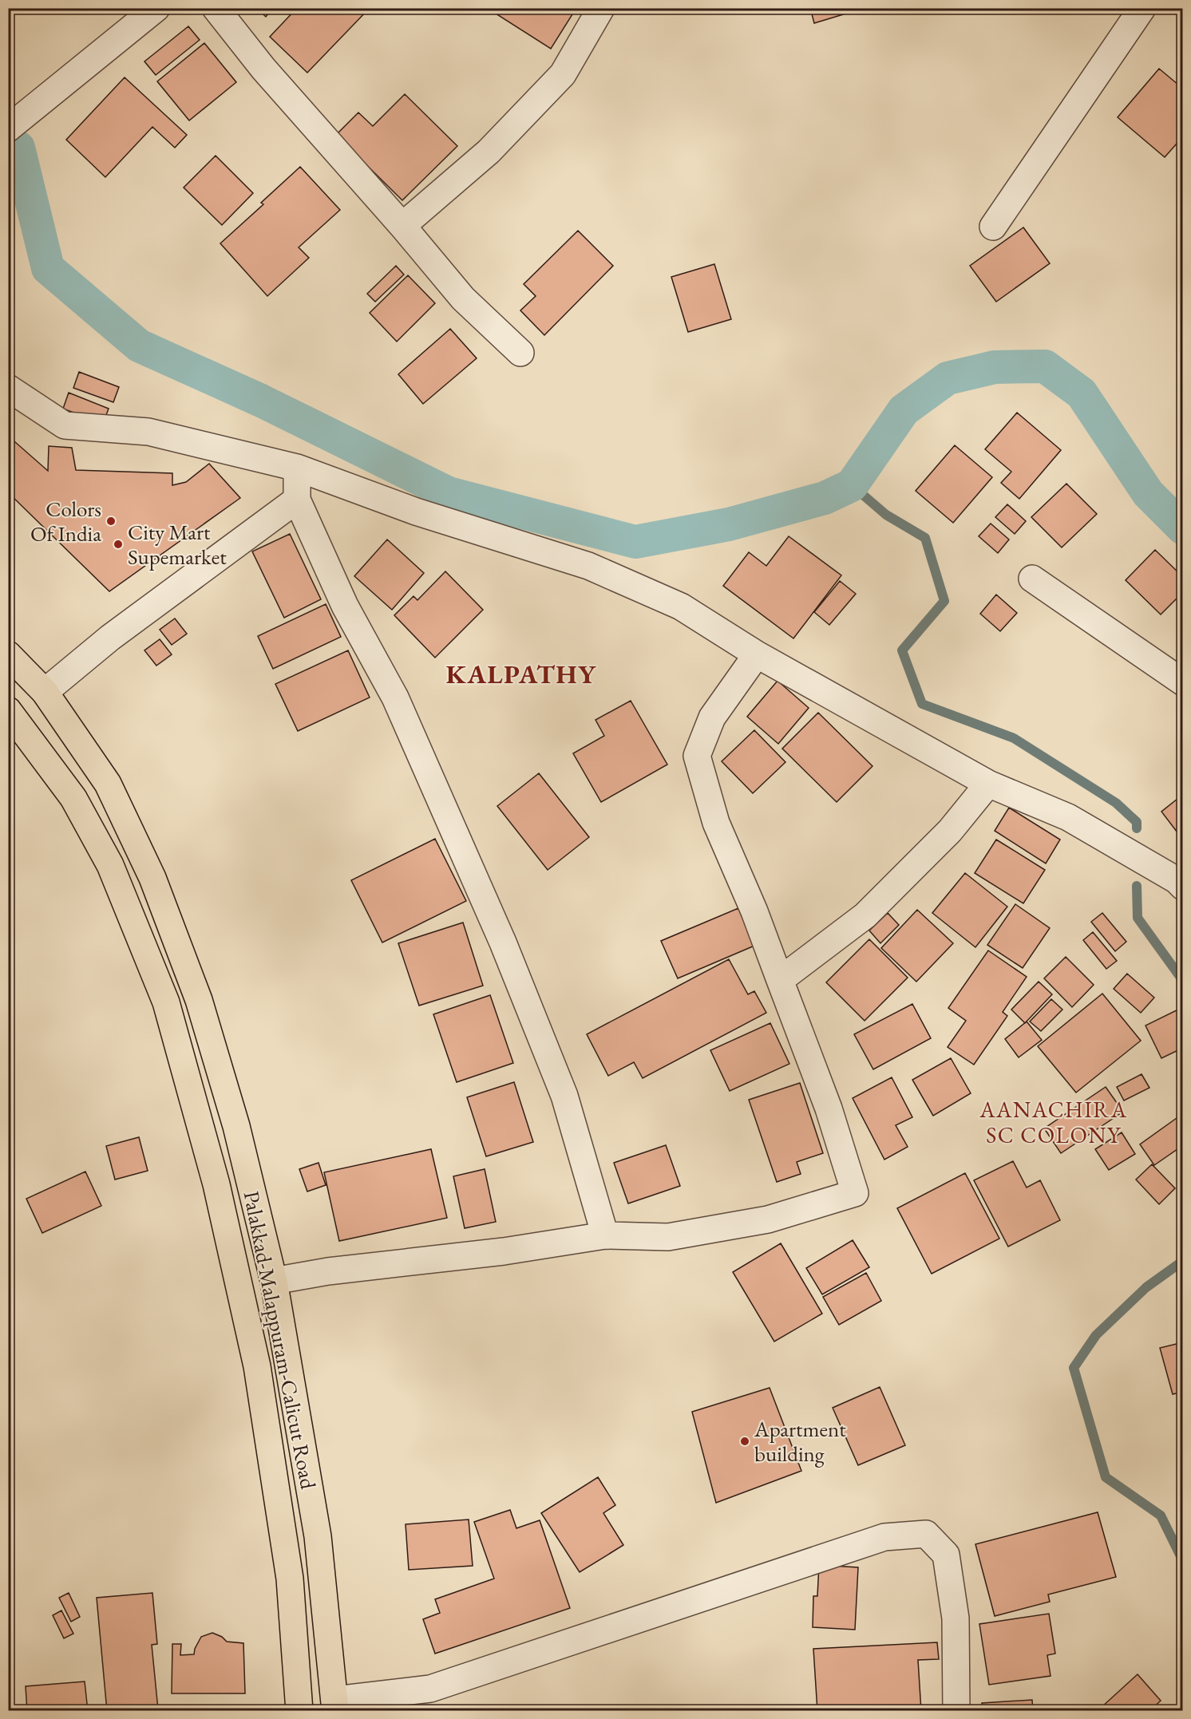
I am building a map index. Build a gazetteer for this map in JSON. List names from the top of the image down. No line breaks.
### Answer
{"streets":{"highway":["Palakkad-Malappuram-Calicut Road"]},"districts":["KALPATHY","AANACHIRA SC COLONY"],"places":["Colors Of India","City Mart Supemarket","Apartment building"]}
